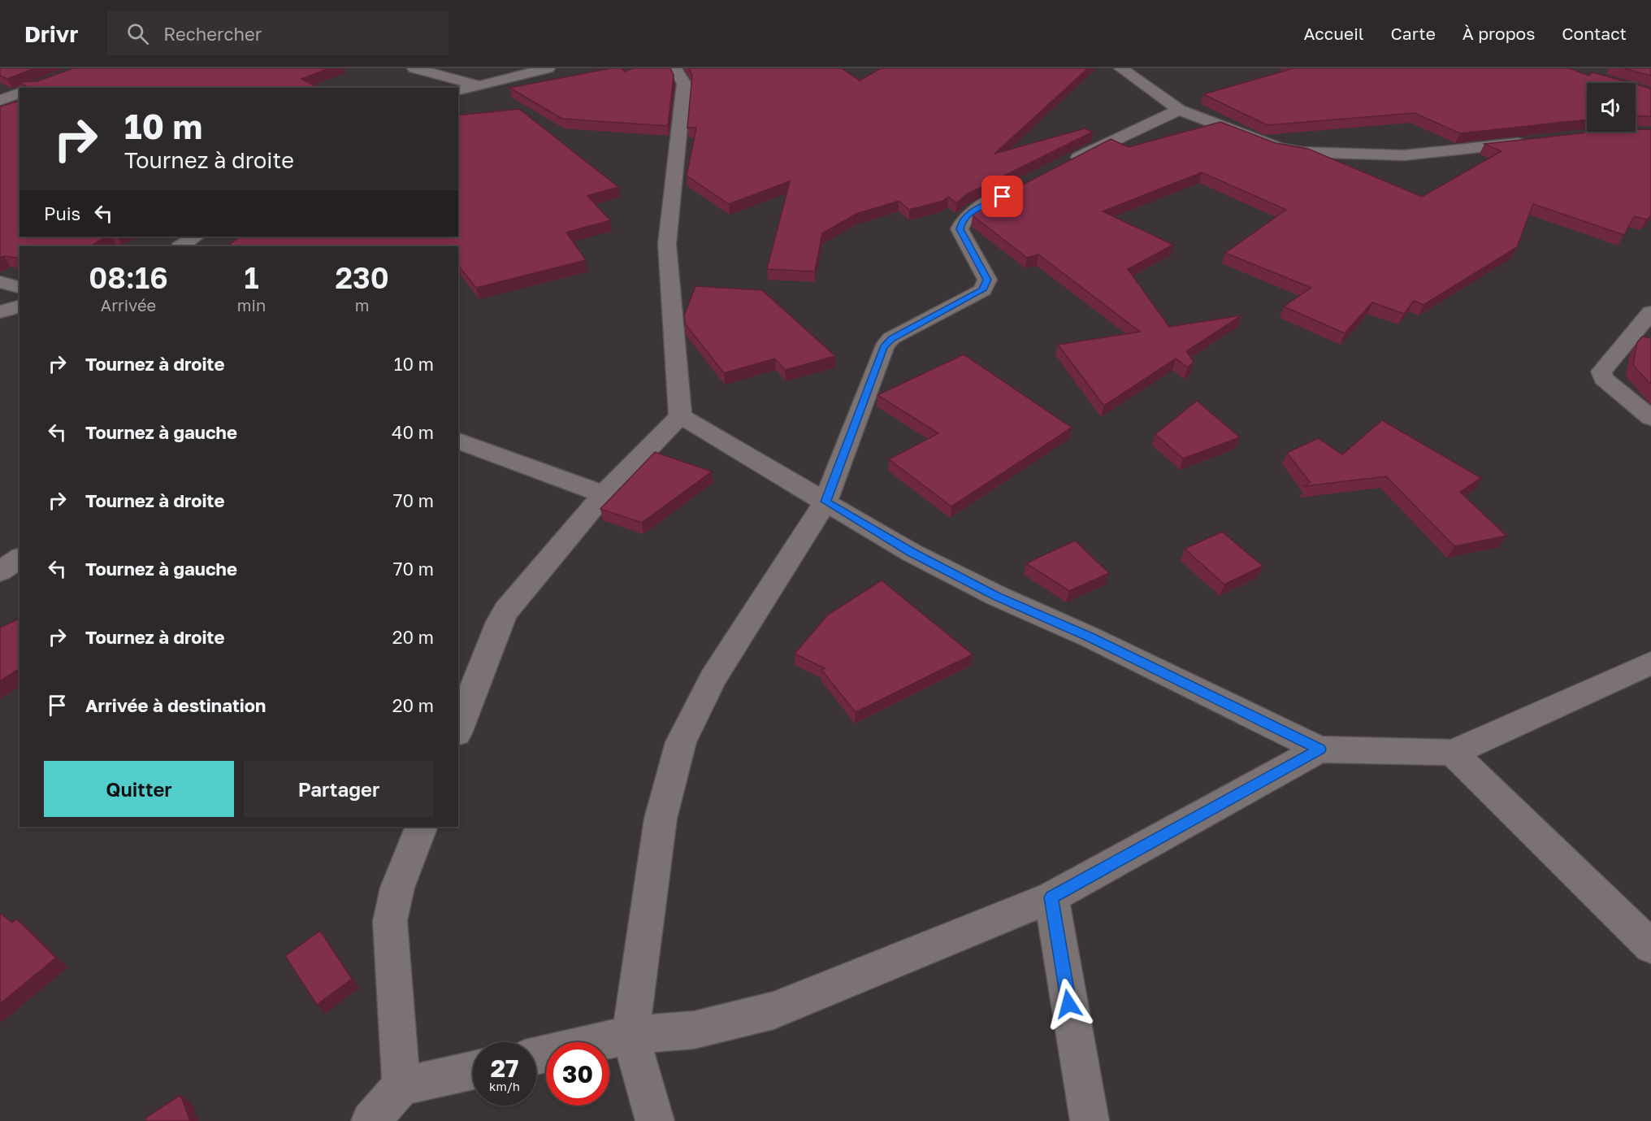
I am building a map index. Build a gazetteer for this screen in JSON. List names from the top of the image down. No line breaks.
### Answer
{"page":{"header":"Drivr","search":"Rechercher","nav":["Accueil","Carte","À propos","Contact"],"turn":["10 m","Tournez à droite"],"then":"Puis","eta":["08:16","Arrivée","1","min","230","m"],"list":[{"name":"Tournez à droite","value":"10 m"},{"name":"Tournez à gauche","value":"40 m"},{"name":"Tournez à droite","value":"70 m"},{"name":"Tournez à gauche","value":"70 m"},{"name":"Tournez à droite","value":"20 m"},{"name":"Arrivée à destination","value":"20 m"}],"buttons":["Quitter","Partager"],"speed":"27 km/h","limit":"30"}}
